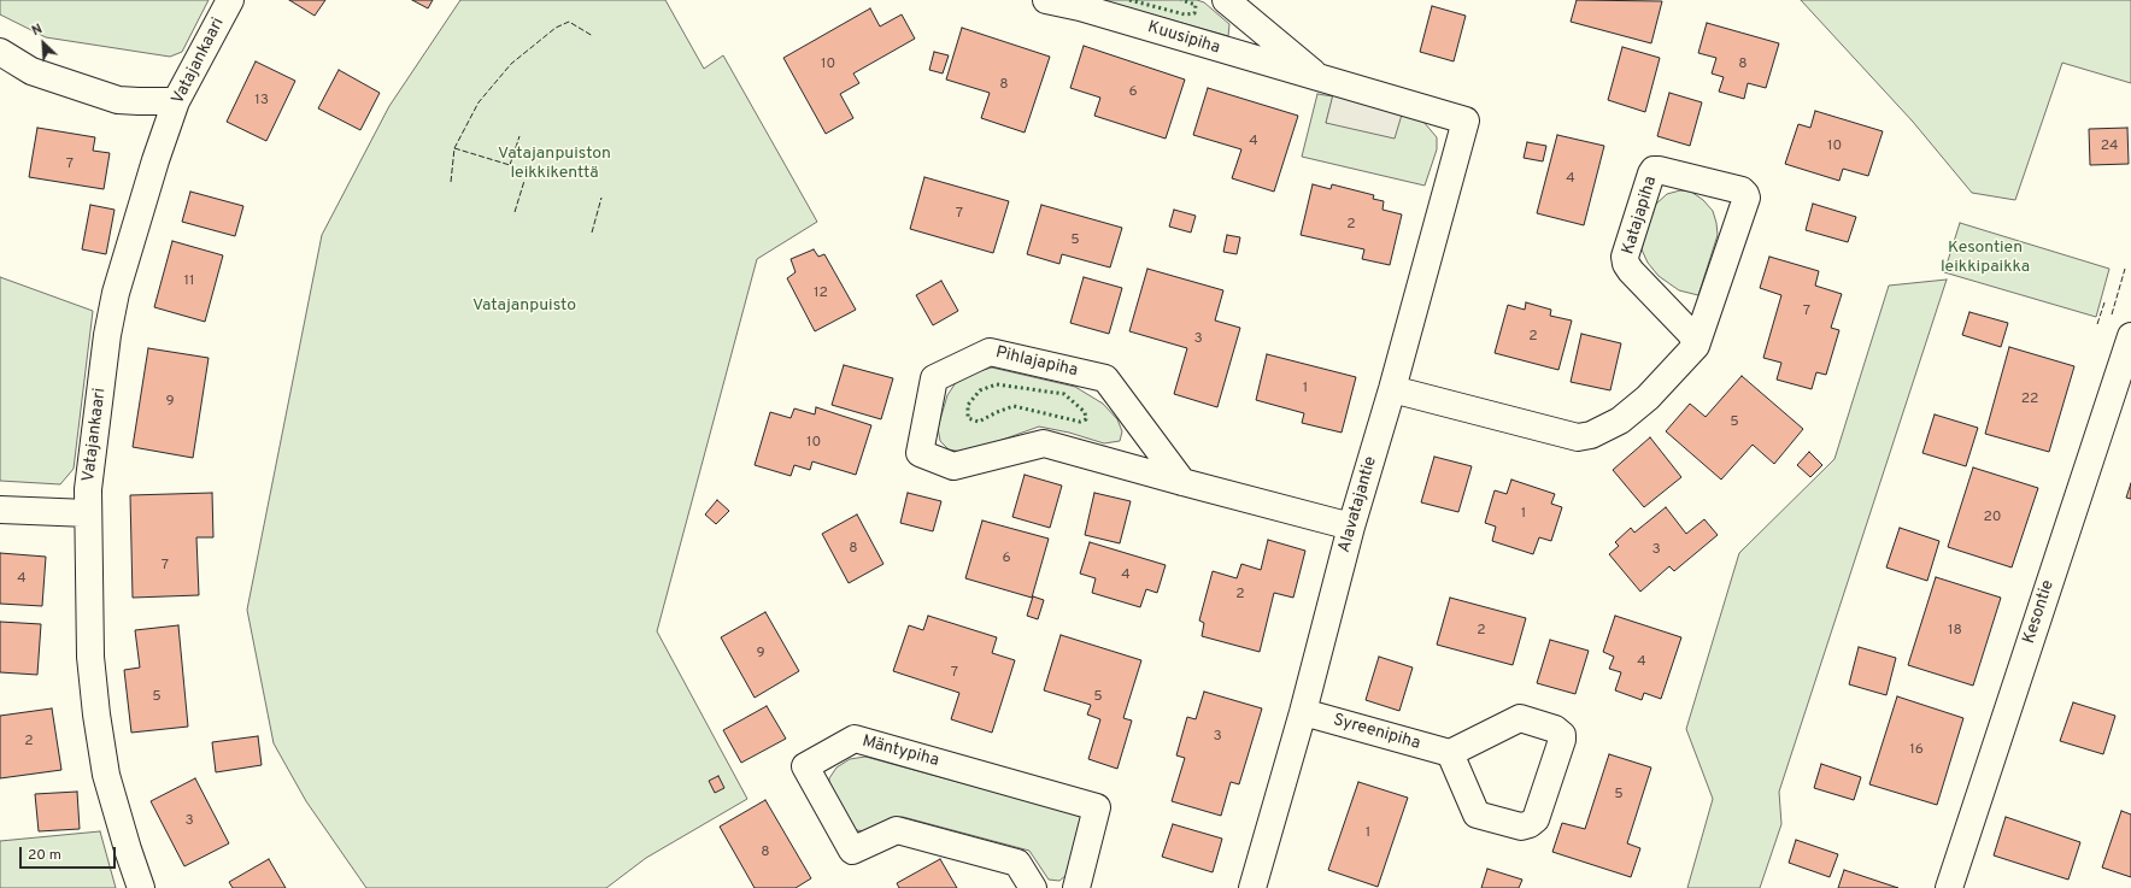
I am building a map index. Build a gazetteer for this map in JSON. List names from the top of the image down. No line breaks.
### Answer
{"streets":{"street":["Kuusipiha","Vatajankaari","Katajapiha","Pihlajapiha","Alavatajantie","Kesontie","Syreenipiha","Mäntypiha"]},"crossings":[["Kuusipiha","Alavatajantie"],["Katajapiha","Alavatajantie"],["Pihlajapiha","Alavatajantie"],["Alavatajantie","Syreenipiha"]],"parks":["Vatajanpuiston leikkikenttä","Kesontien leikkipaikka","Vatajanpuisto"],"house_numbers":["10","8","8","6","13","4","10","24","7","4","7","2","5","11","12","7","2","3","1","22","9","5","10","1","20","8","3","6","7","4","4","2","2","18","9","4","7","5","5","3","2","16","5","3","1","8"],"scale_bar":"20 m","north":"top left"}
